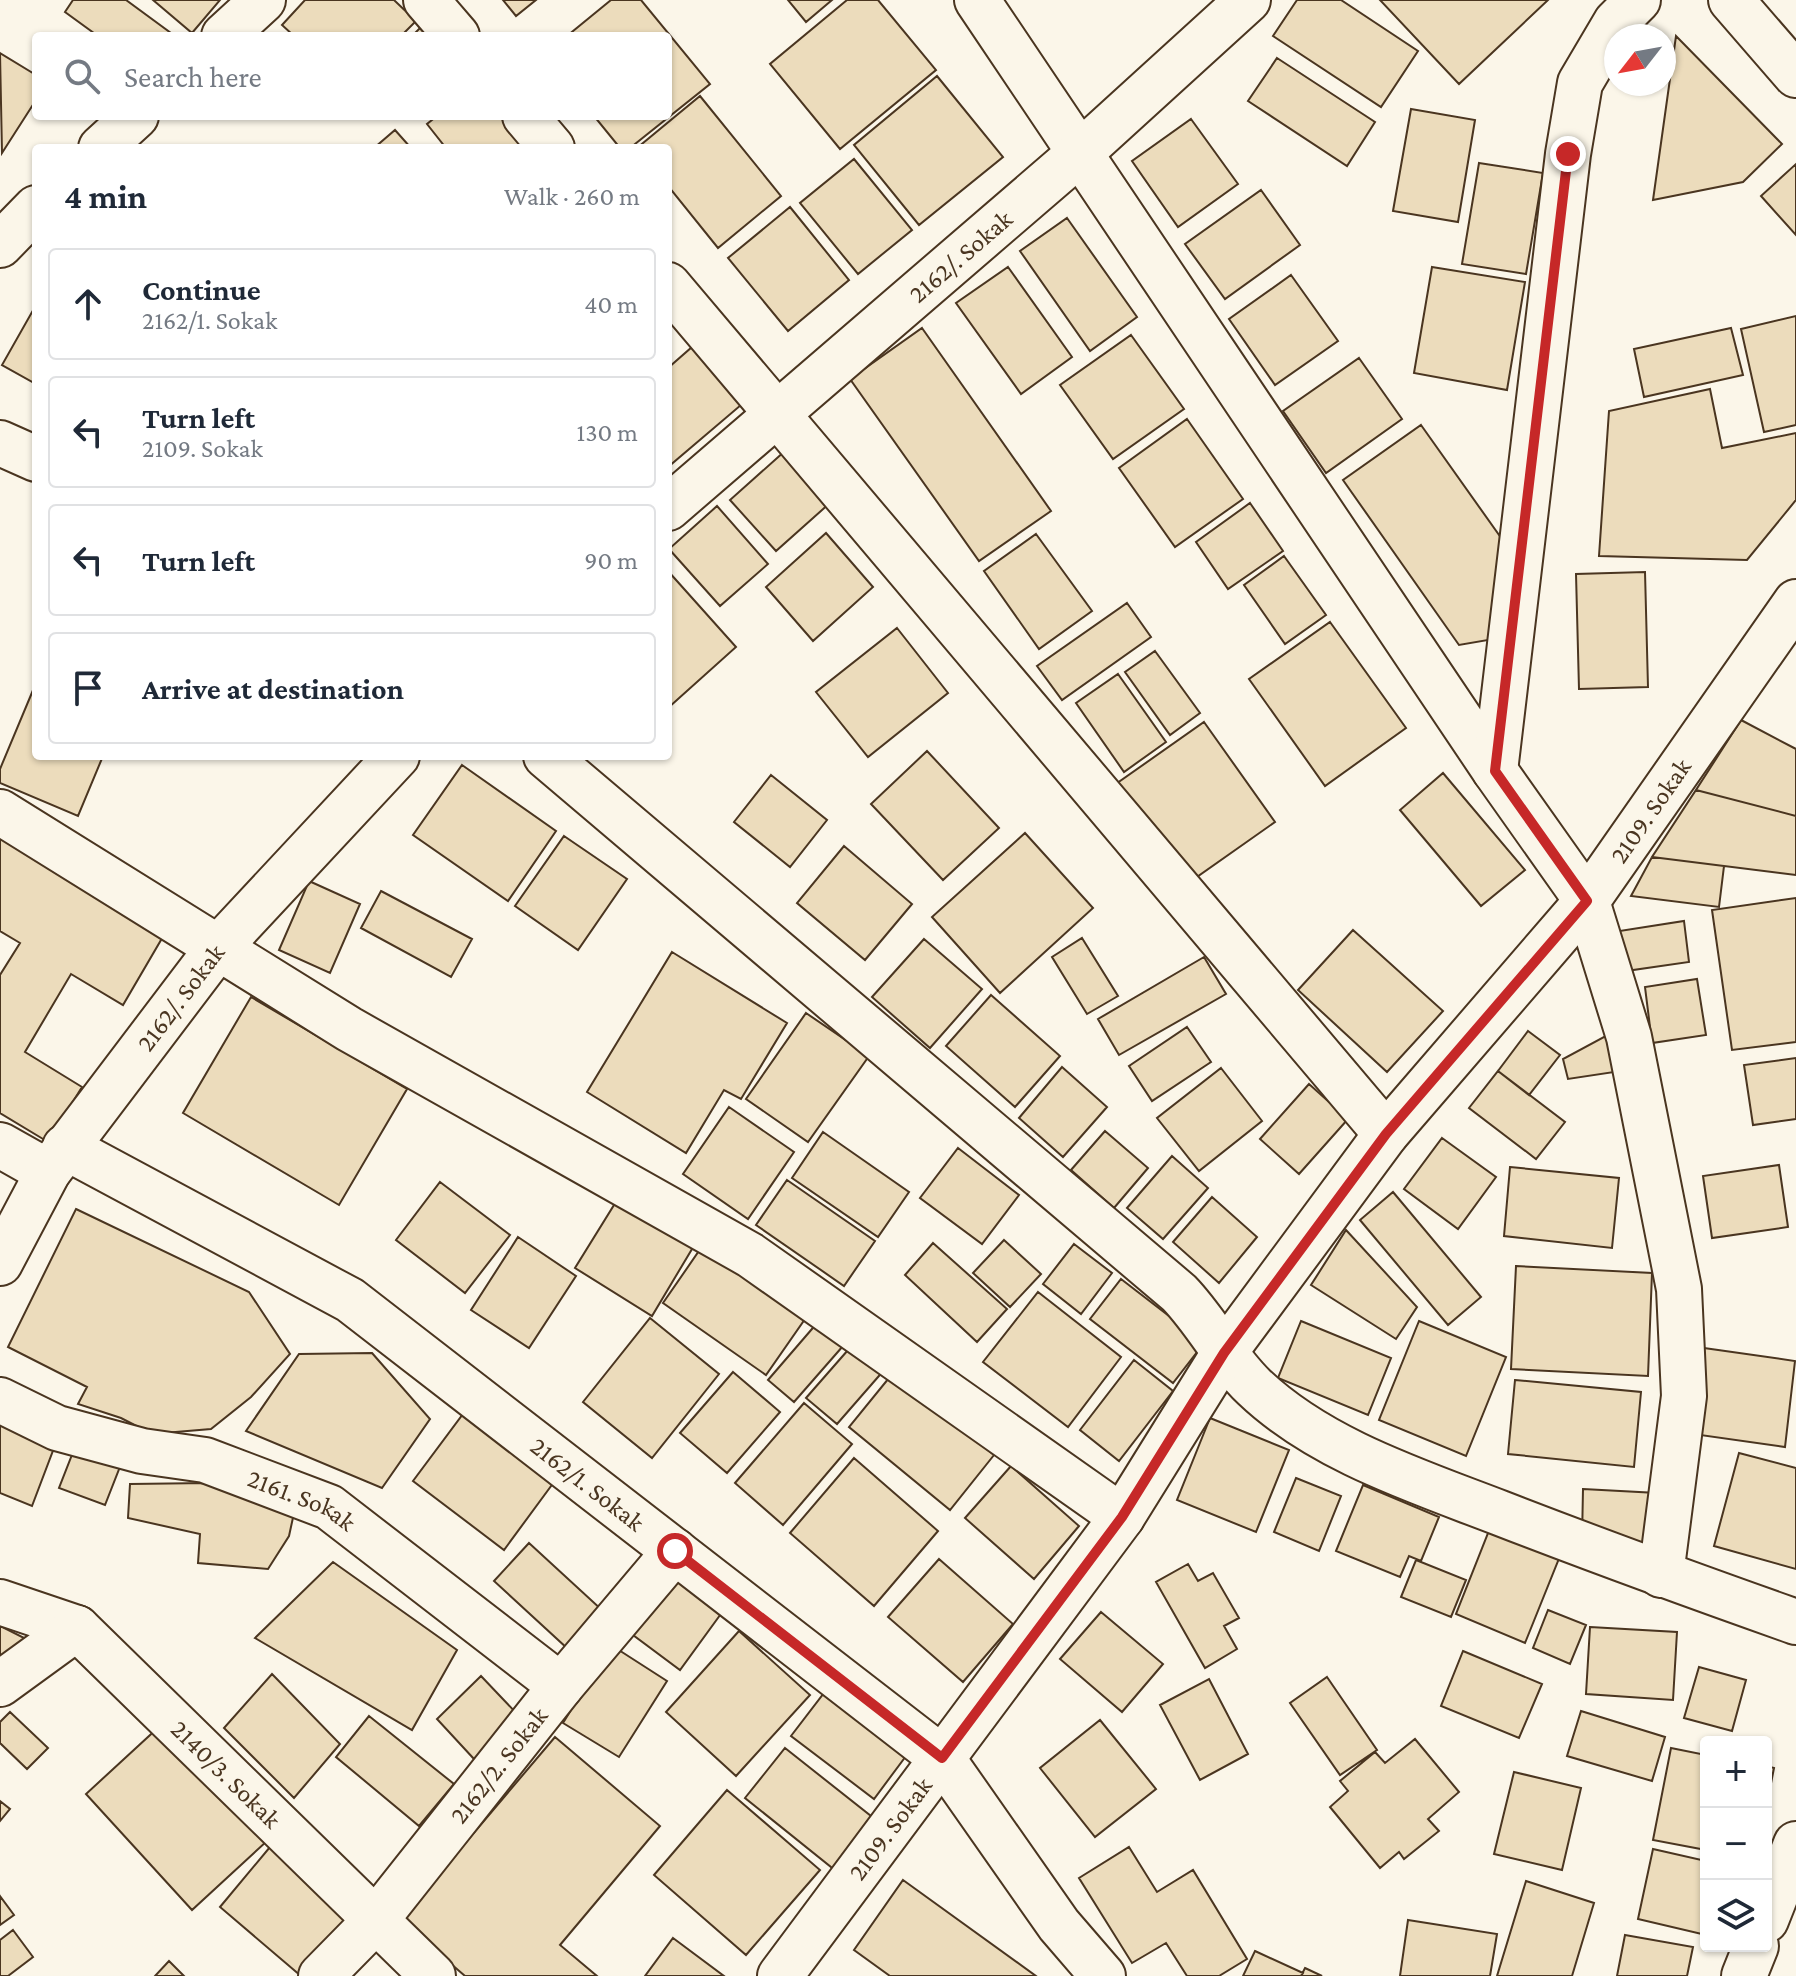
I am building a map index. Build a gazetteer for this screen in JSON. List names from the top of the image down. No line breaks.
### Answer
{"streets":{"street":["2162/. Sokak","2109. Sokak","2162/1. Sokak","2161. Sokak","2162/2. Sokak","2140/3. Sokak"]},"crossings":[["2162/. Sokak","2162/1. Sokak"],["2109. Sokak","2162/1. Sokak"],["2162/1. Sokak","2162/2. Sokak"],["2161. Sokak","2162/2. Sokak"],["2162/2. Sokak","2140/3. Sokak"]],"north":"bottom left","page":{"search":"Search here","heading":["4 min","Walk · 260 m"],"list":[["Continue","2162/1. Sokak","40 m"],["Turn left","2109. Sokak","130 m"],["Turn left","90 m"],"Arrive at destination"],"map_buttons":["+","−"]}}
